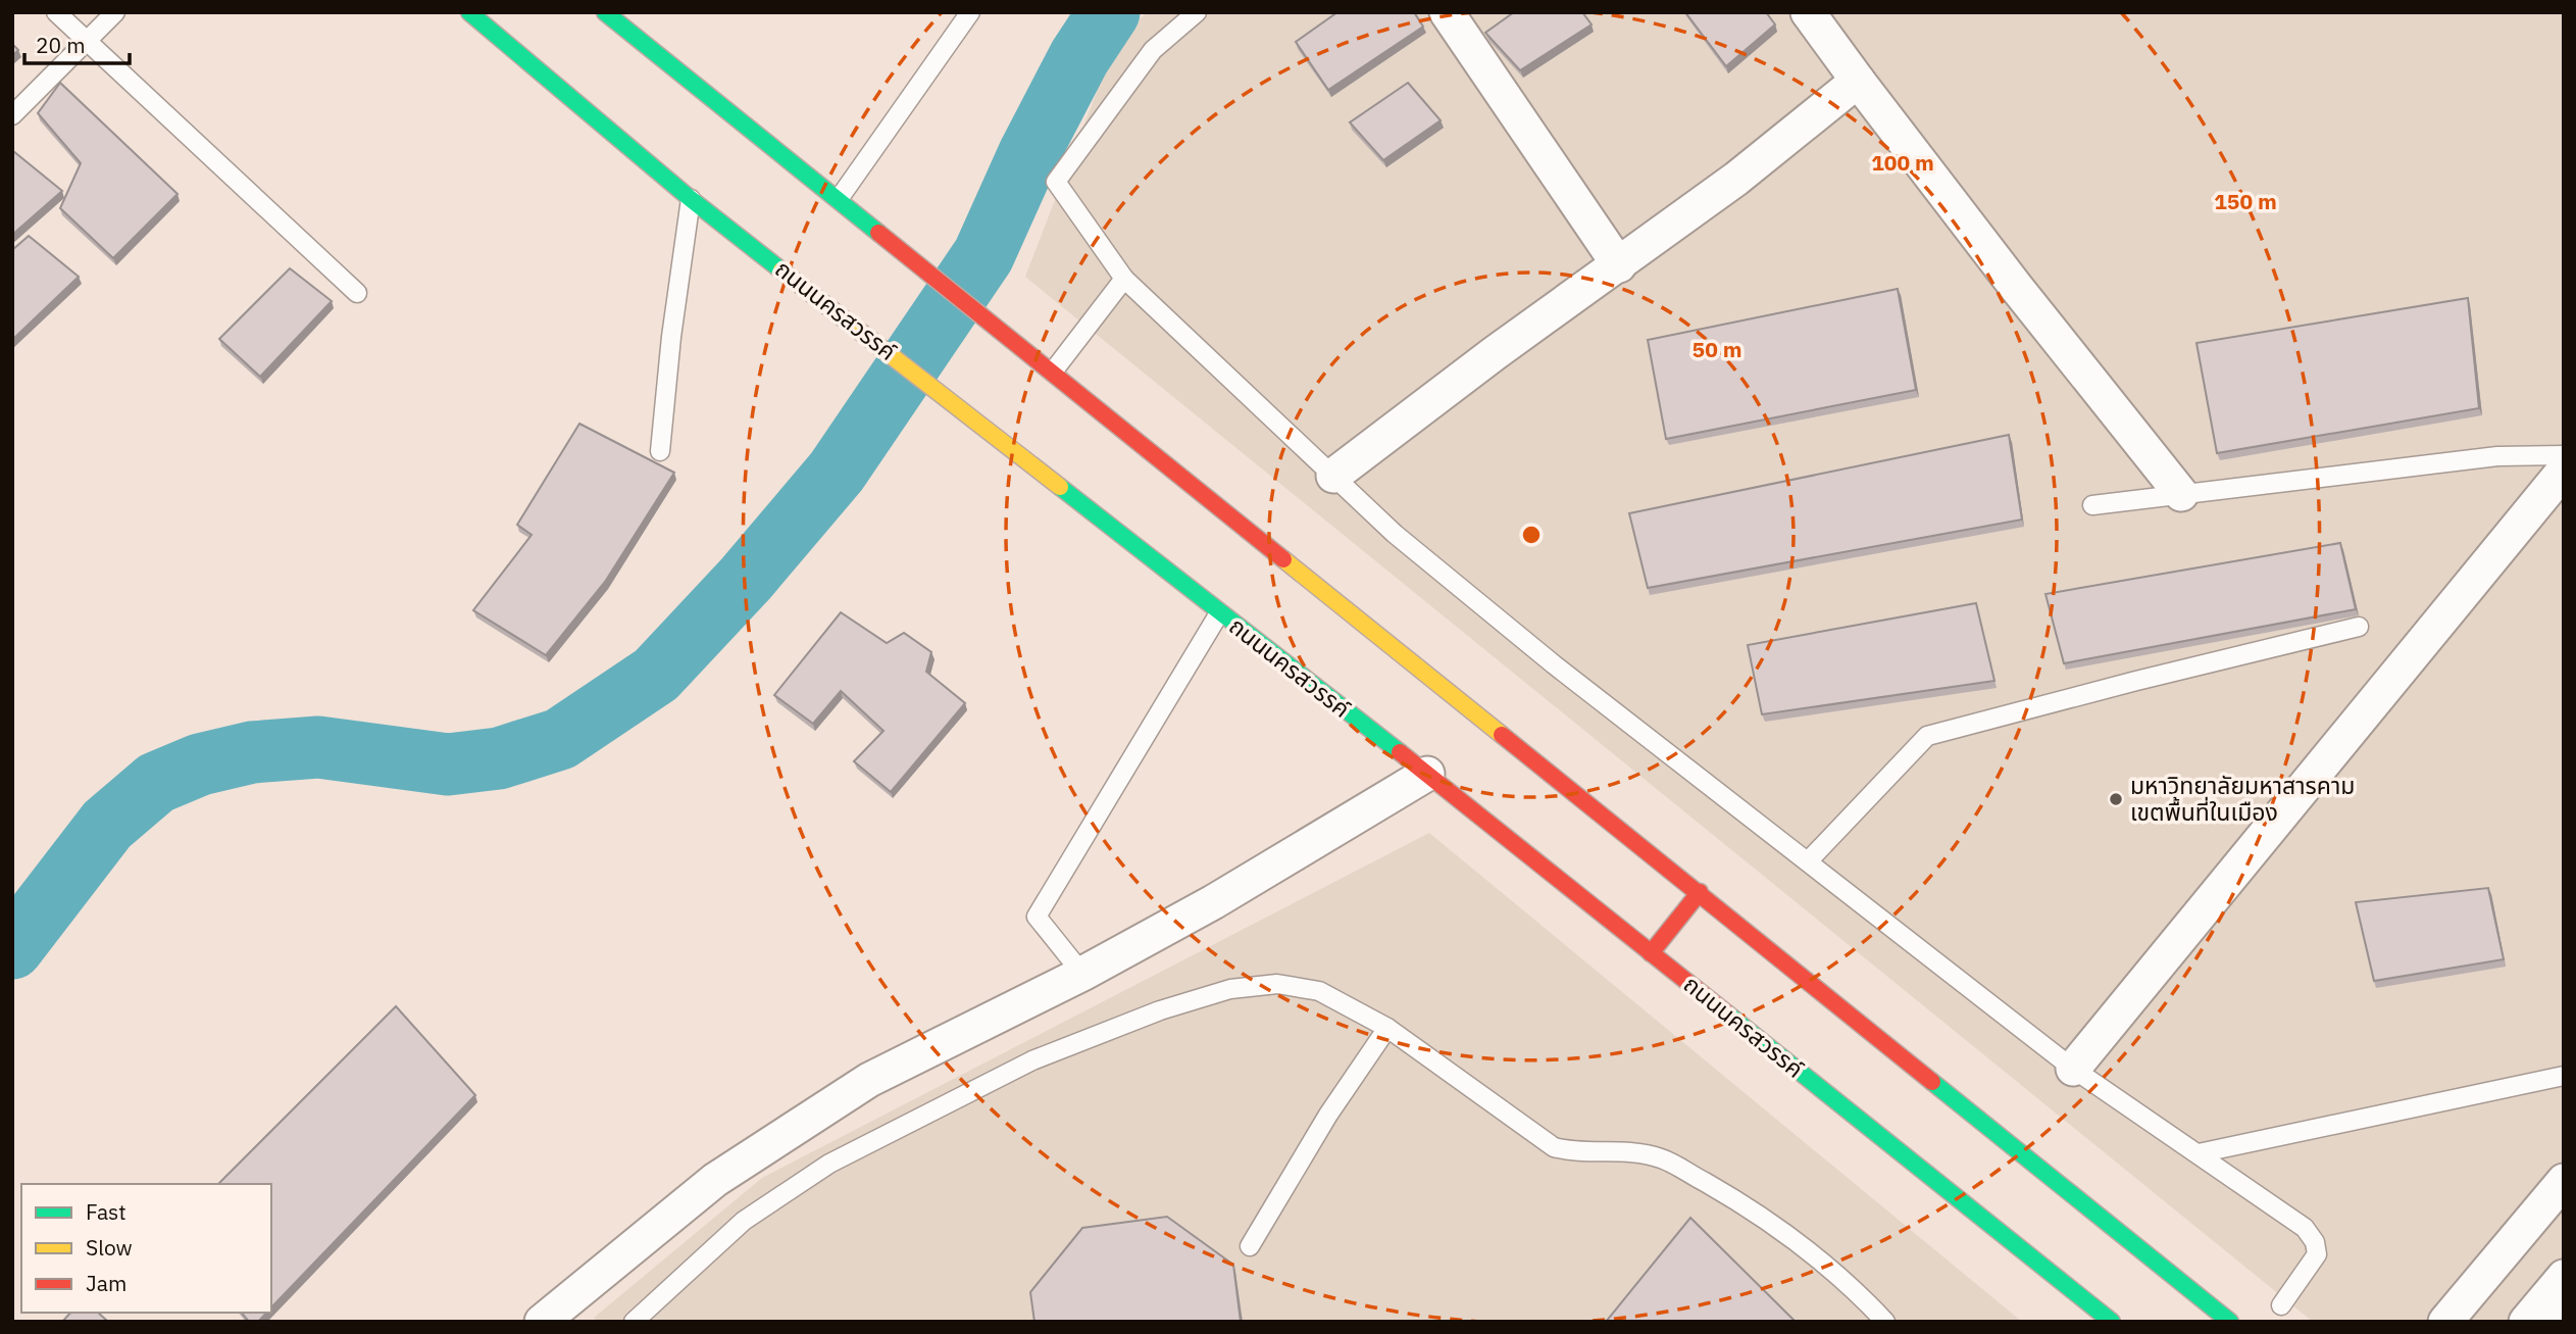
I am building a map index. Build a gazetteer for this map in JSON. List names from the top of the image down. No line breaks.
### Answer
{"streets":{"main road":["ถนนนครสวรรค์"]},"places":["มหาวิทยาลัยมหาสารคาม เขตพื้นที่ในเมือง"],"legend":["Fast","Slow","Jam"],"scale_bar":"20 m","rings":["100 m","150 m","50 m"]}
